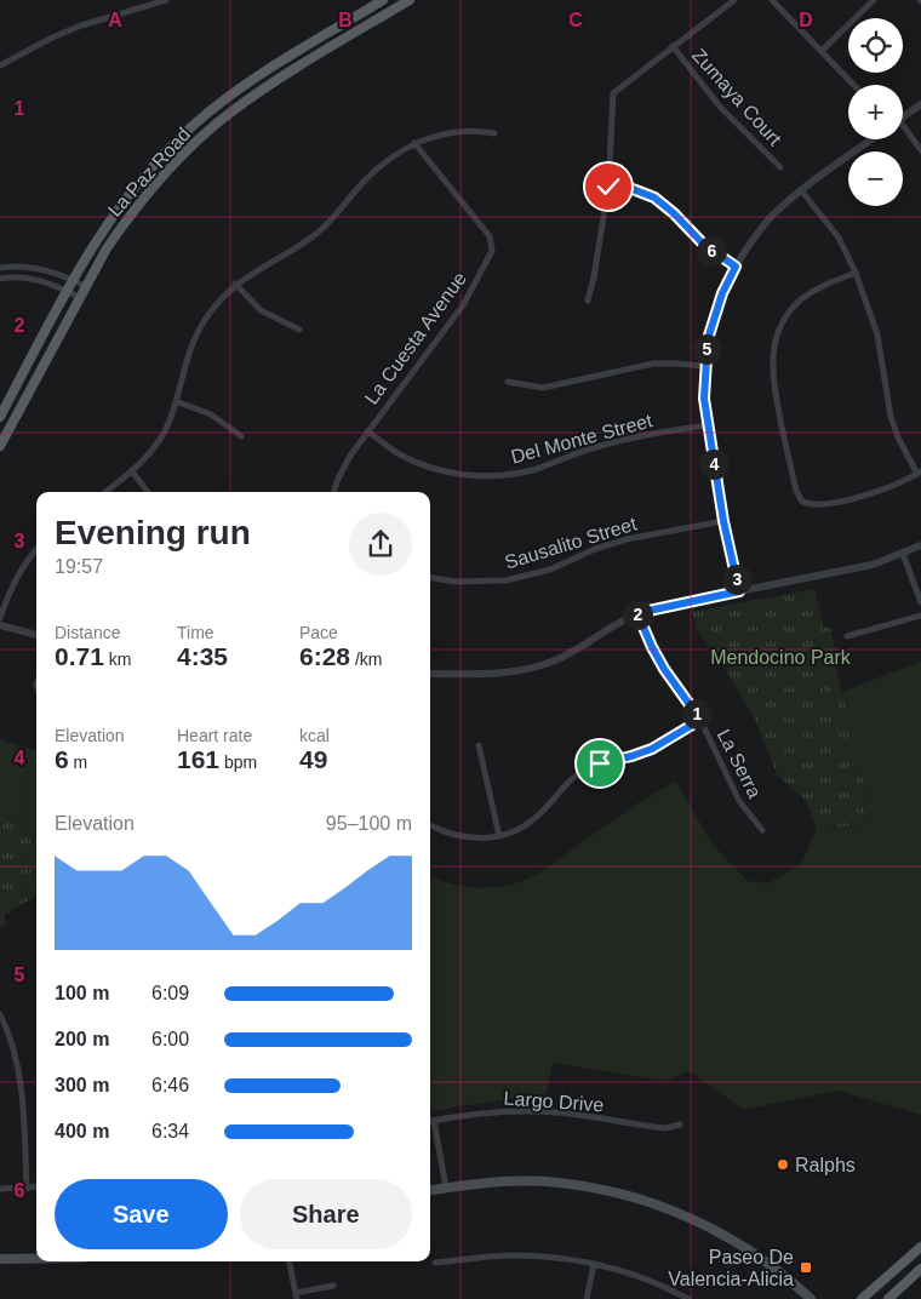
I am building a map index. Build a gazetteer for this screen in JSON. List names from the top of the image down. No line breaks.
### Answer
{"streets":{"main road":["La Paz Road"],"street":["Zumaya Court","La Cuesta Avenue","Del Monte Street","Sausalito Street","La Serra","Largo Drive"]},"crossings":[["La Cuesta Avenue","Del Monte Street"]],"parks":["Mendocino Park"],"places":{"other":["Ralphs"],"transit":["Paseo De Valencia-Alicia"]},"page":{"map_buttons":["+","−"],"pins":["6","5","4","3","2","1"],"heading":["Evening run","19:57"],"stats":[["Distance","0.71 km"],["Time","4:35"],["Pace","6:28 /km"],["Elevation","6 m"],["Heart rate","161 bpm"],["kcal","49"]],"chart":["Elevation","95–100 m"],"list":[{"name":"100 m","note":"6:09"},{"name":"200 m","note":"6:00"},{"name":"300 m","note":"6:46"},{"name":"400 m","note":"6:34"}],"buttons":["Save","Share"]},"grid":{"columns":["A","B","C","D"],"rows":["1","2","3","4","5","6"]}}
